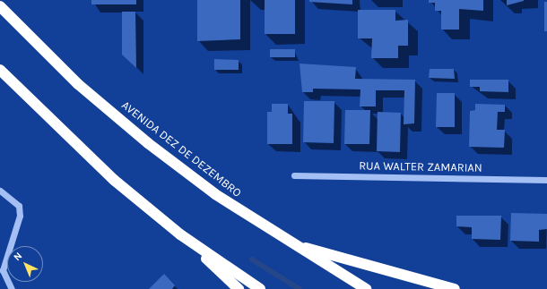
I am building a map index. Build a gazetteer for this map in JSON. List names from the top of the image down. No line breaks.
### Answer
{"streets":{"highway":["AVENIDA DEZ DE DEZEMBRO"],"street":["RUA WALTER ZAMARIAN"]},"north":"top left"}
